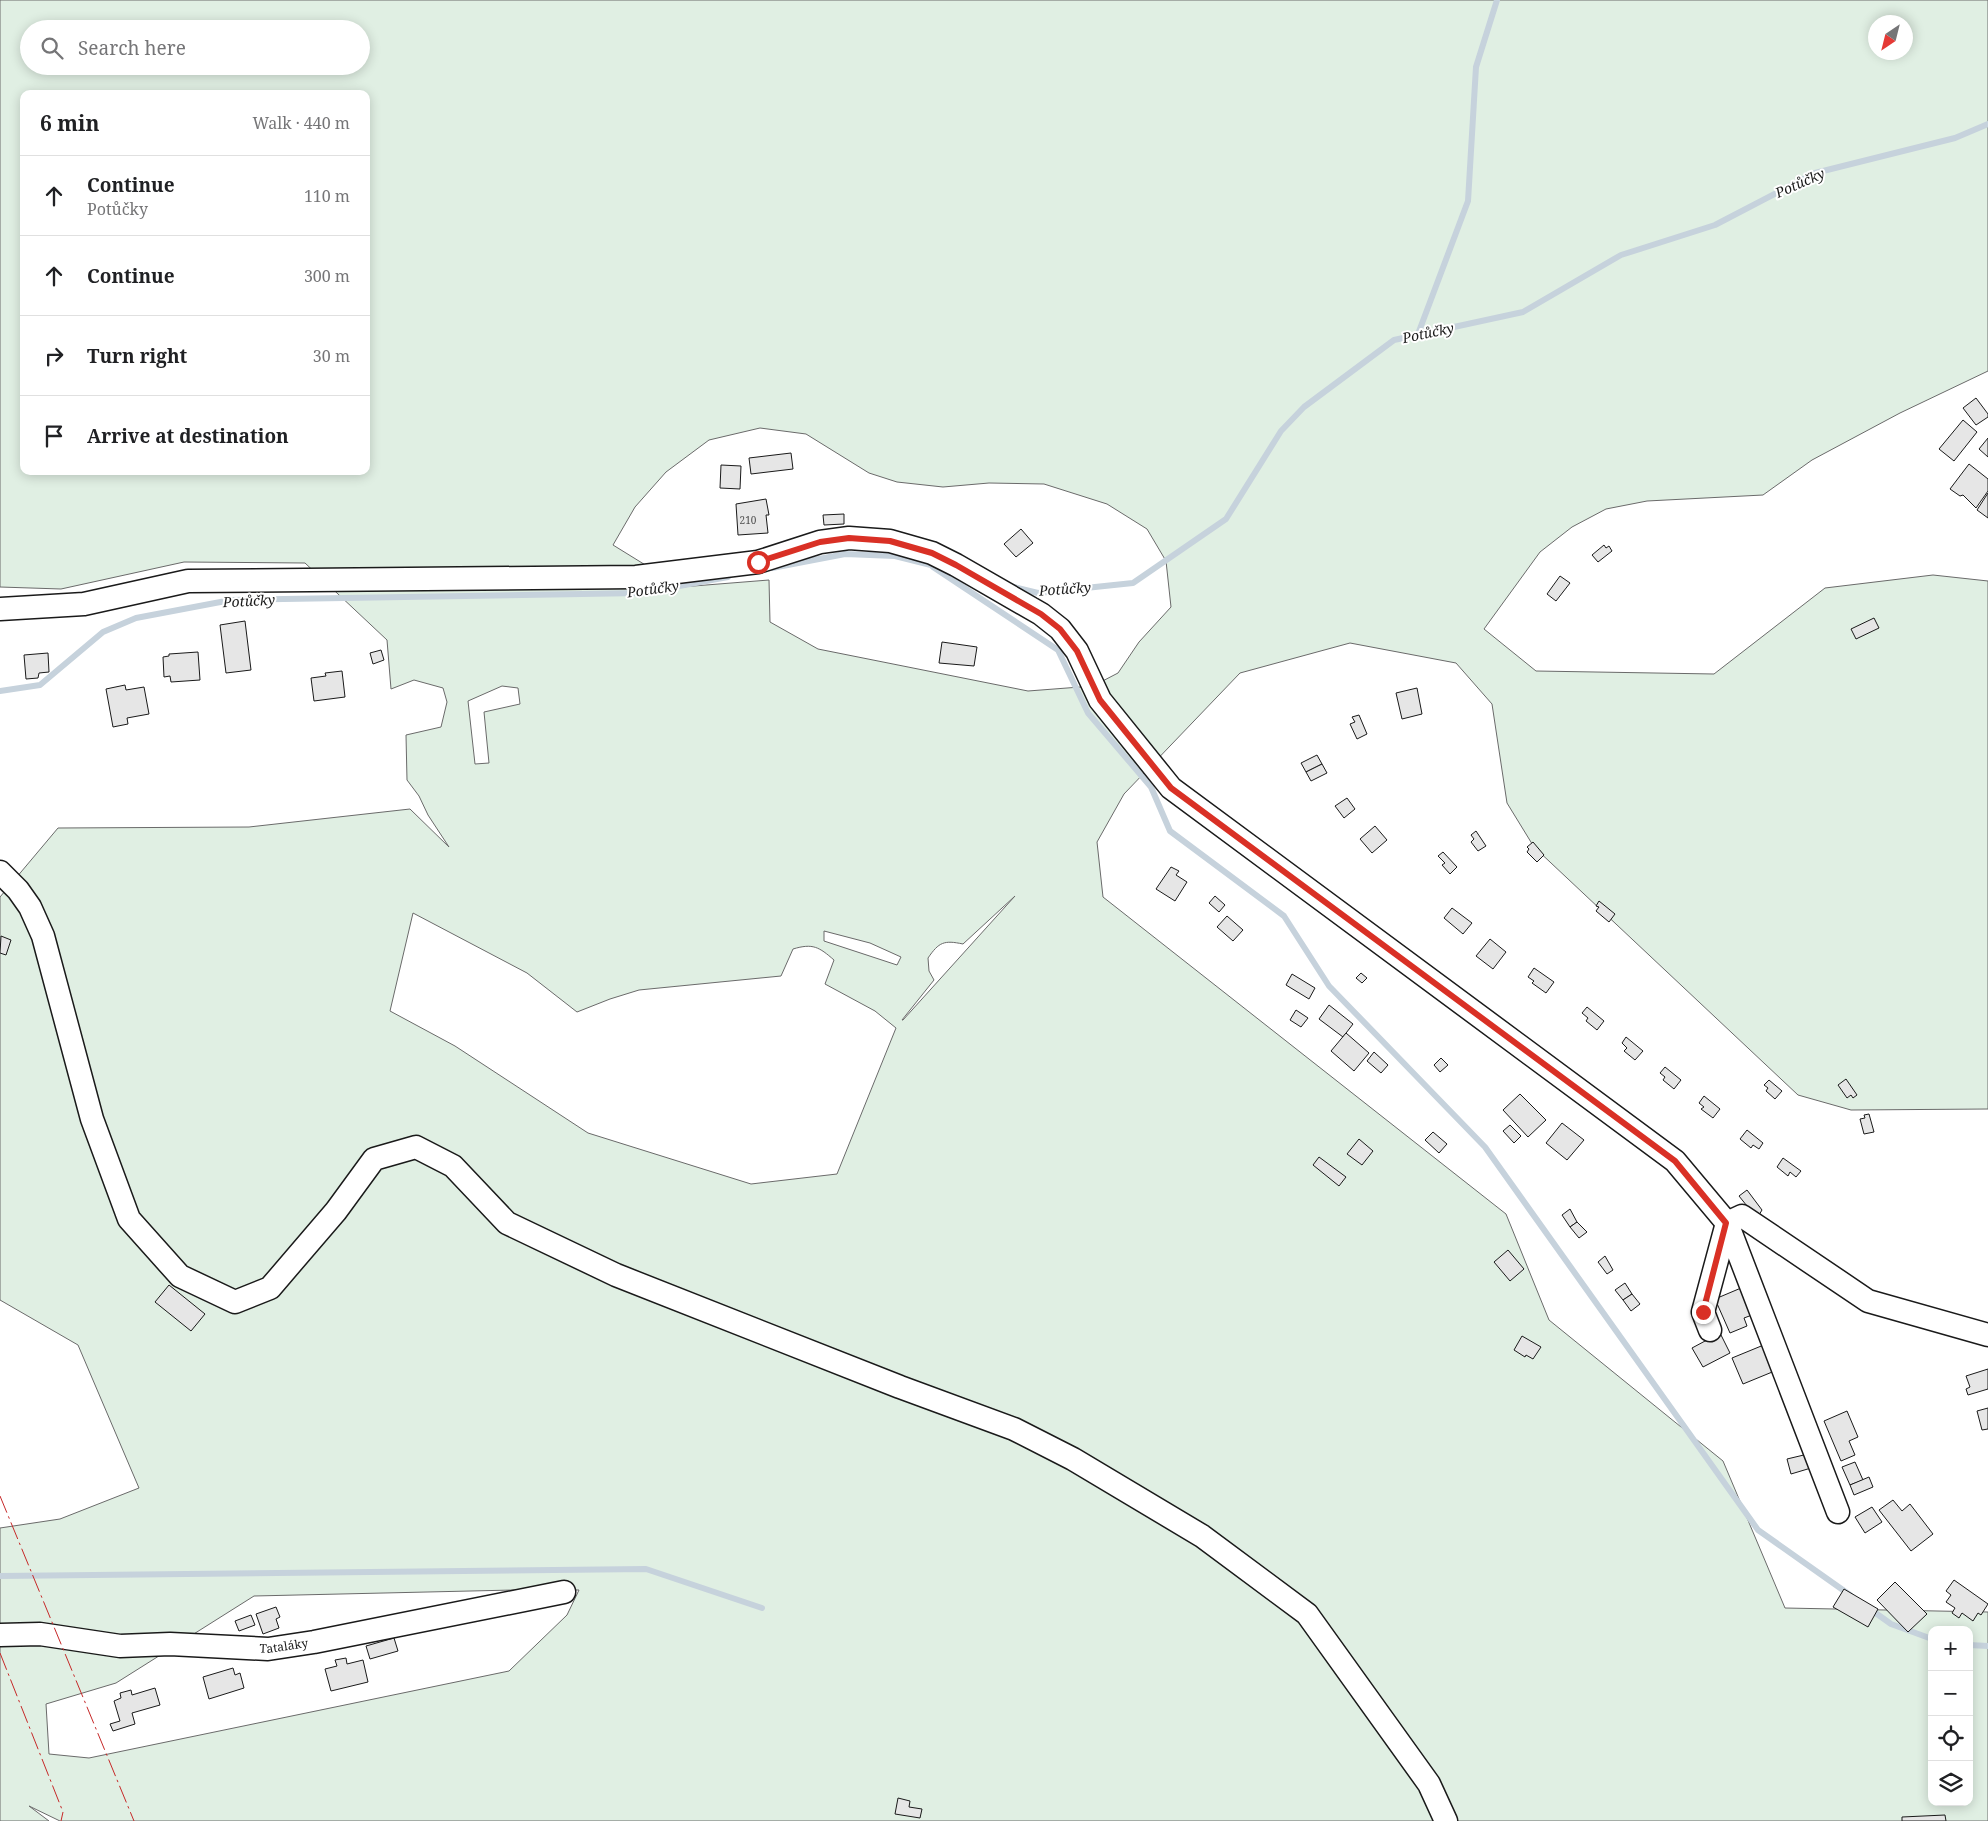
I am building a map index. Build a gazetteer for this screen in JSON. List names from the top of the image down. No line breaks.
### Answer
{"streets":{"street":["Tataláky"]},"water":["Potůčky"],"house_numbers":["210"],"north":"bottom left","page":{"search":"Search here","heading":["6 min","Walk · 440 m"],"list":[["Continue","Potůčky","110 m"],["Continue","300 m"],["Turn right","30 m"],"Arrive at destination"],"map_buttons":["+","−"]}}
